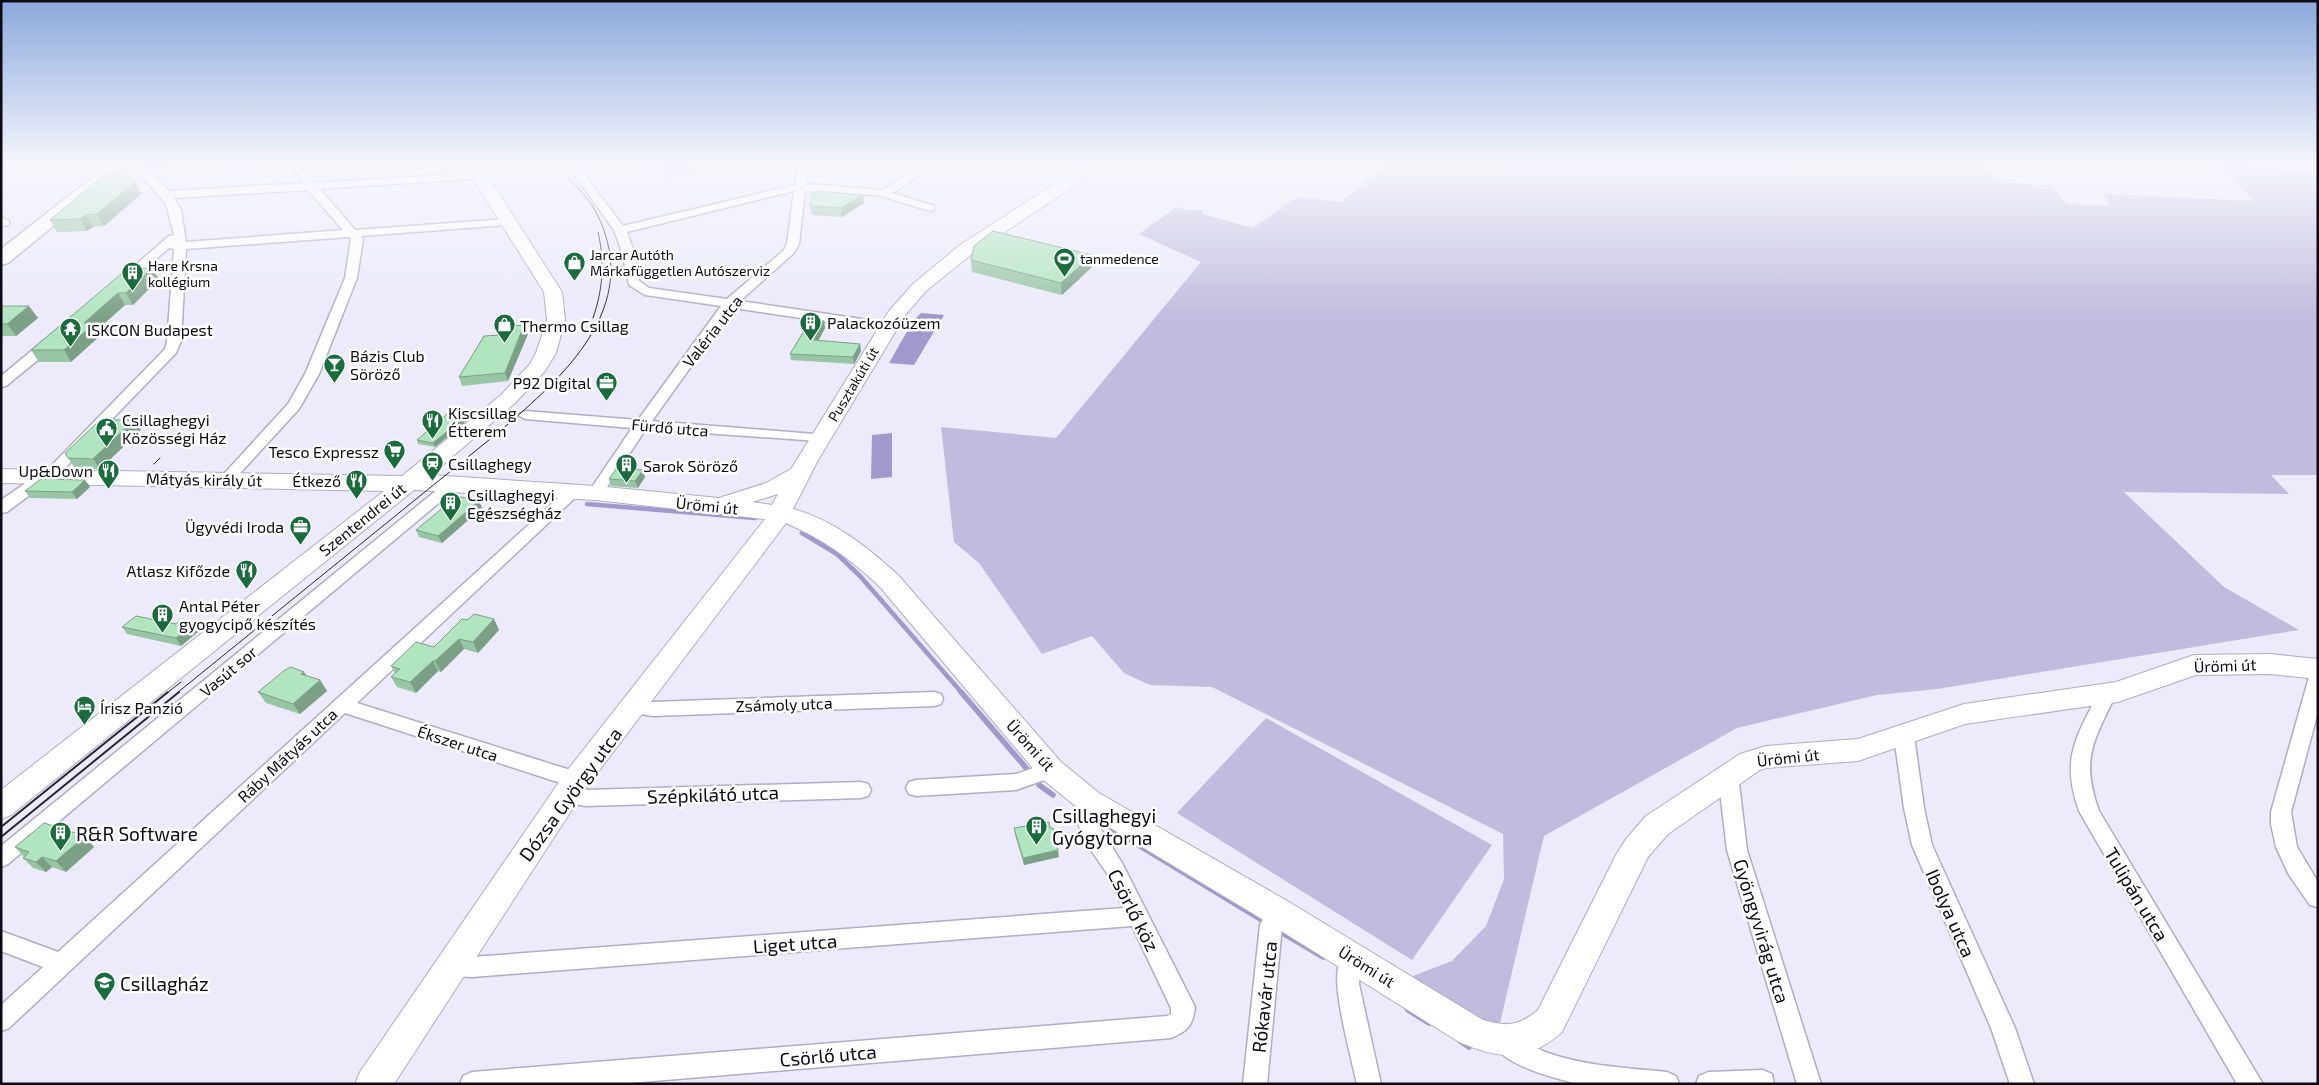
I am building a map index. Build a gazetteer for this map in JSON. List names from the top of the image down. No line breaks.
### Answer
{"streets":{"street":["Valéria utca","Pusztakúti út","Fürdő utca","Mátyás király út","Ürömi út","Szentendrei út","Vasút sor","Zsámoly utca","Ékszer utca","Ráby Mátyás utca","Dózsa György utca","Szépkilátó utca","Tulipán utca","Csörlő köz","Ibolya utca","Gyöngyvirág utca","Liget utca","Rókavár utca","Csörlő utca"]},"crossings":[["Valéria utca","Fürdő utca"],["Valéria utca","Ürömi út"],["Pusztakúti út","Ürömi út"],["Pusztakúti út","Dózsa György utca"],["Mátyás király út","Ürömi út"],["Mátyás király út","Szentendrei út"],["Ürömi út","Szentendrei út"],["Ürömi út","Vasút sor"],["Ürömi út","Ráby Mátyás utca"],["Ürömi út","Dózsa György utca"],["Ürömi út","Tulipán utca"],["Ürömi út","Csörlő köz"],["Ürömi út","Ibolya utca"],["Ürömi út","Gyöngyvirág utca"],["Ürömi út","Rókavár utca"],["Zsámoly utca","Dózsa György utca"],["Ékszer utca","Ráby Mátyás utca"],["Ékszer utca","Dózsa György utca"],["Ékszer utca","Szépkilátó utca"],["Dózsa György utca","Szépkilátó utca"],["Dózsa György utca","Liget utca"],["Csörlő köz","Liget utca"],["Csörlő köz","Csörlő utca"]],"places":{"sports":["tanmedence"],"shop":["Jarcar Autóth Márkafüggetlen Autószerviz","Thermo Csillag"],"building":["Hare Krsna kollégium","Palackozóüzem","Sarok Söröző","Csillaghegyi Egészségház","Antal Péter gyogycipő készítés","Csillaghegyi Gyógytorna","R&R Software"],"temple":["ISKCON Budapest"],"bar":["Bázis Club Söröző"],"office":["P92 Digital","Ügyvédi Iroda"],"restaurant":["Kiscsillag Étterem","Up&Down","Étkező","Atlasz Kifőzde"],"public building":["Csillaghegyi Közösségi Ház"],"supermarket":["Tesco Expressz"],"station":["Csillaghegy"],"hotel":["Írisz Panzió"],"school or university":["Csillagház"]}}
